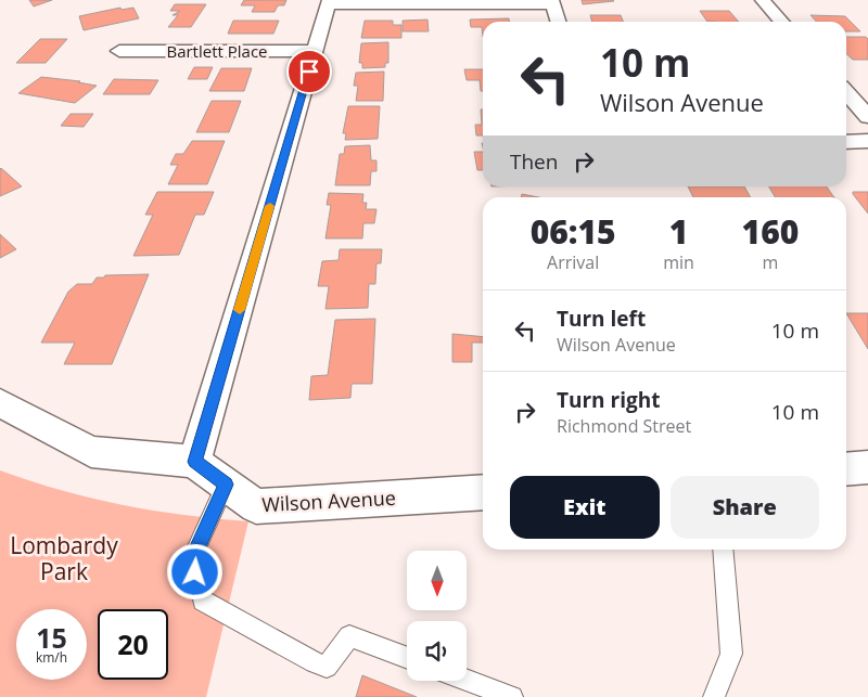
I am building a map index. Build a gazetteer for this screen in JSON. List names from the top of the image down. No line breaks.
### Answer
{"streets":{"street":["Bartlett Place","Wilson Avenue"]},"parks":["Lombardy Park"],"north":"bottom","page":{"turn":["10 m","Wilson Avenue"],"then":"Then","eta":["06:15","Arrival","1","min","160","m"],"list":[{"name":"Turn left","note":"Wilson Avenue","value":"10 m"},{"name":"Turn right","note":"Richmond Street","value":"10 m"}],"buttons":["Exit","Share"],"speed":"15 km/h","limit":"20"}}
